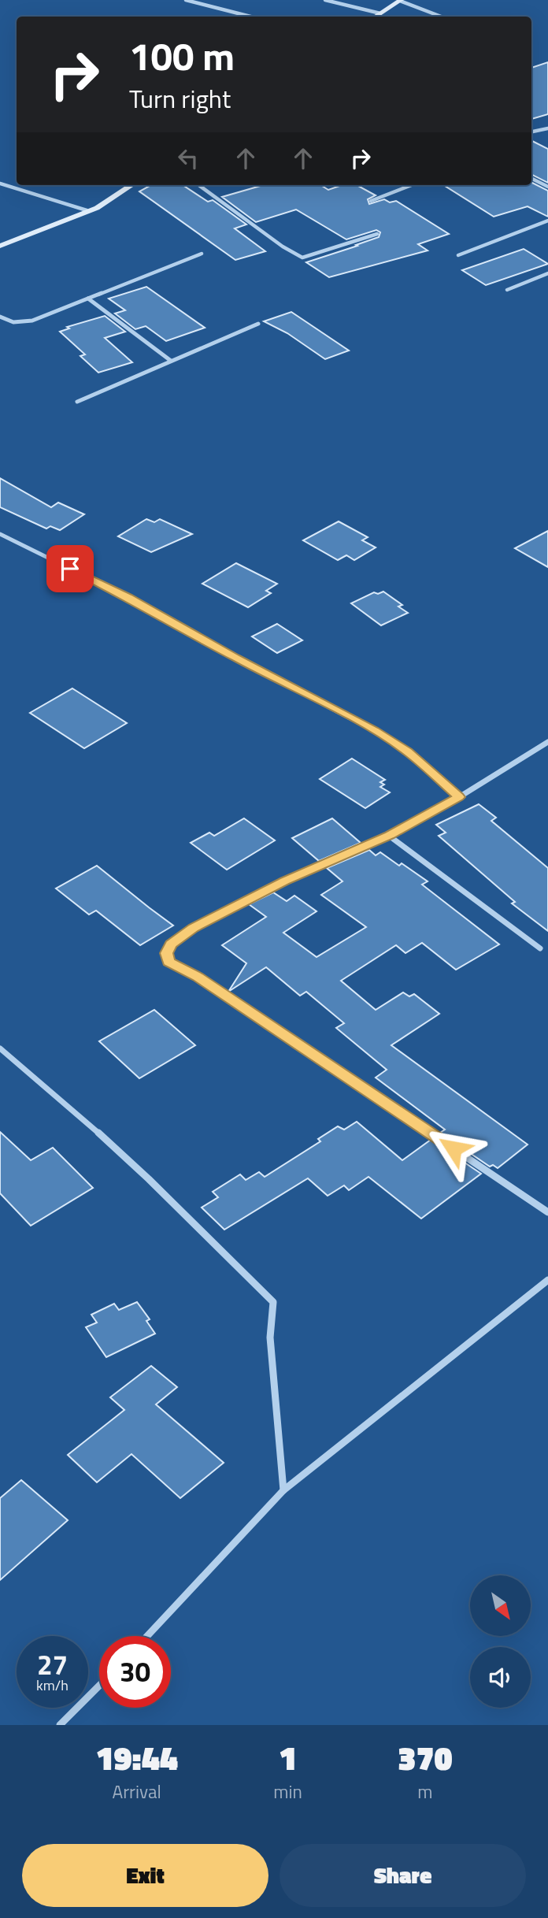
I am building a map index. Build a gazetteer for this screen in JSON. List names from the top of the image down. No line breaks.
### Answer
{"north":"bottom right","page":{"turn":["100 m","Turn right"],"speed":"27 km/h","limit":"30","eta":["19:44","Arrival","1","min","370","m"],"buttons":["Exit","Share"]}}
